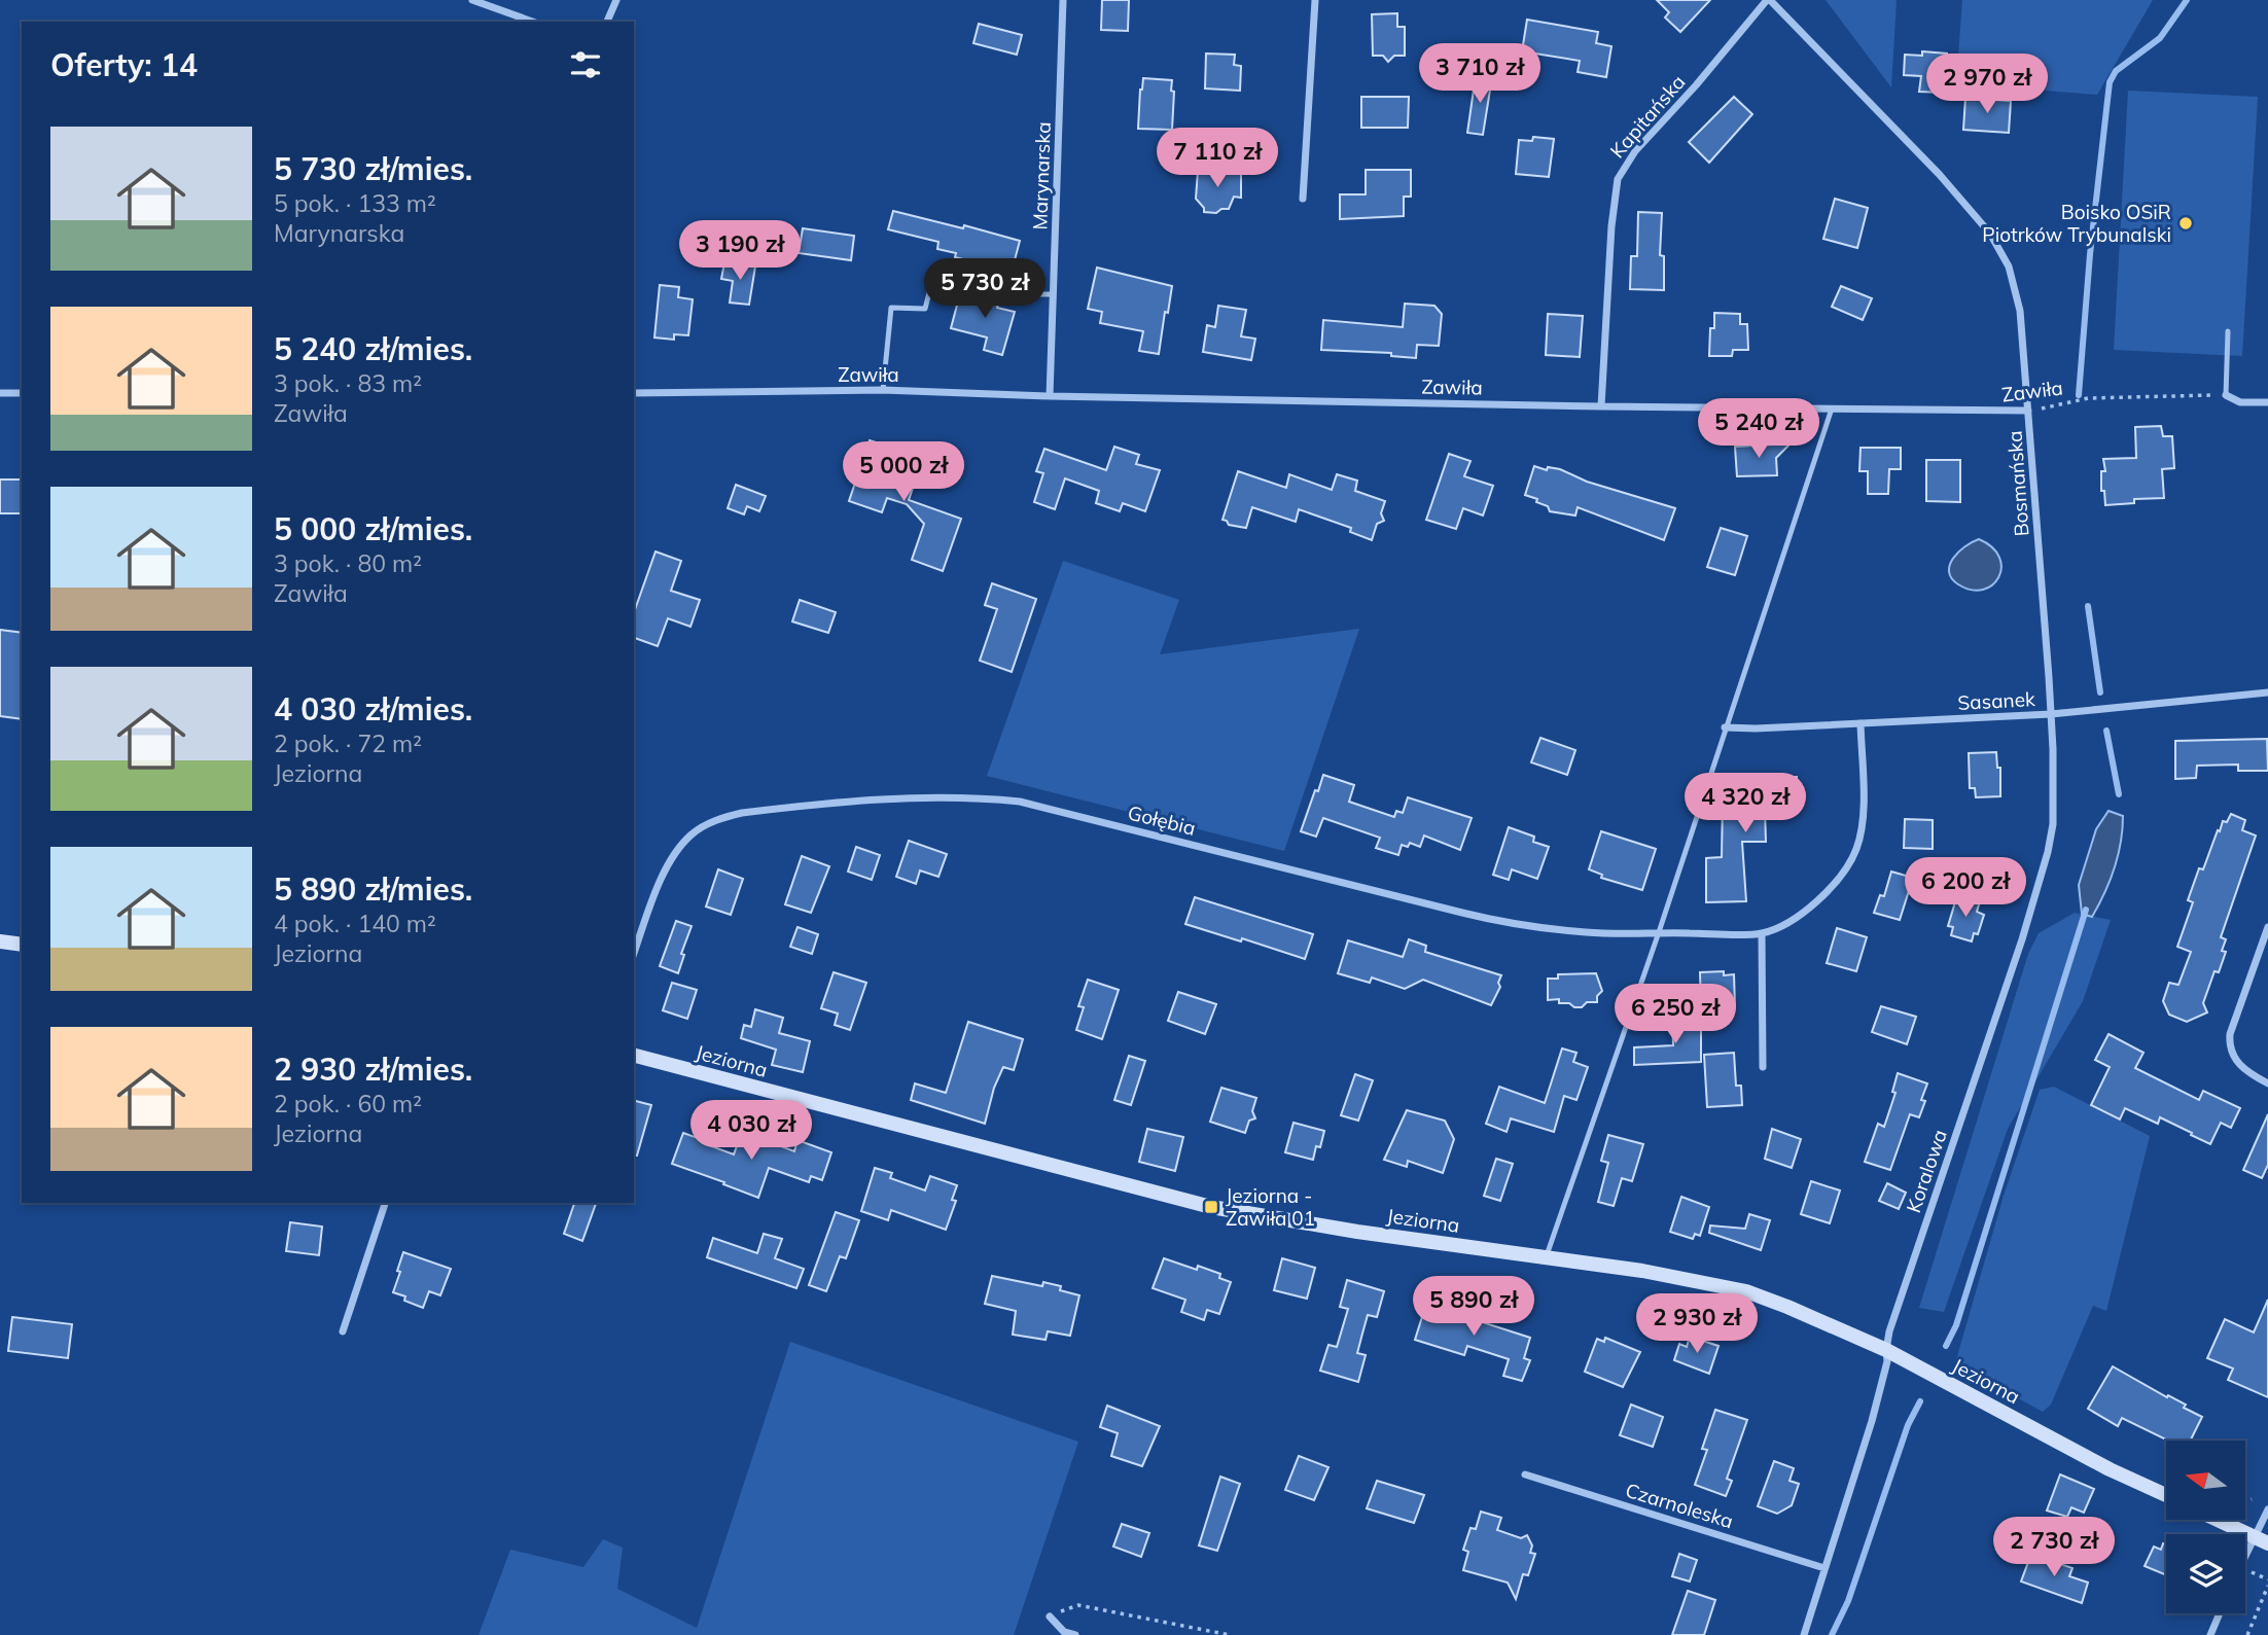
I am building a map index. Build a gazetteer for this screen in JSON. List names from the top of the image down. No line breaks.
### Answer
{"streets":{"street":["Kapitańska","Marynarska","Zawiła","Bosmańska","Sasanek","Gołębia","Jeziorna","Koralowa","Czarnoleska"]},"crossings":[["Kapitańska","Zawiła"],["Kapitańska","Bosmańska"],["Marynarska","Zawiła"],["Zawiła","Bosmańska"],["Bosmańska","Sasanek"],["Bosmańska","Koralowa"],["Sasanek","Gołębia"],["Sasanek","Koralowa"],["Jeziorna","Koralowa"],["Koralowa","Czarnoleska"]],"places":{"other":["Boisko OSiR Piotrków Trybunalski"],"transit":["Jeziorna - Zawiła 01"]},"north":"left","page":{"heading":"Oferty: 14","price":["3 710 zł","2 970 zł","7 110 zł","3 190 zł","5 730 zł","5 240 zł","5 000 zł","4 320 zł","6 200 zł","6 250 zł","4 030 zł","5 890 zł","2 930 zł","2 730 zł"],"list":[{"name":"5 730 zł/mies.","note":"5 pok. · 133 m² · Marynarska"},{"name":"5 240 zł/mies.","note":"3 pok. · 83 m² · Zawiła"},{"name":"5 000 zł/mies.","note":"3 pok. · 80 m² · Zawiła"},{"name":"4 030 zł/mies.","note":"2 pok. · 72 m² · Jeziorna"},{"name":"5 890 zł/mies.","note":"4 pok. · 140 m² · Jeziorna"},{"name":"2 930 zł/mies.","note":"2 pok. · 60 m² · Jeziorna"}]}}
